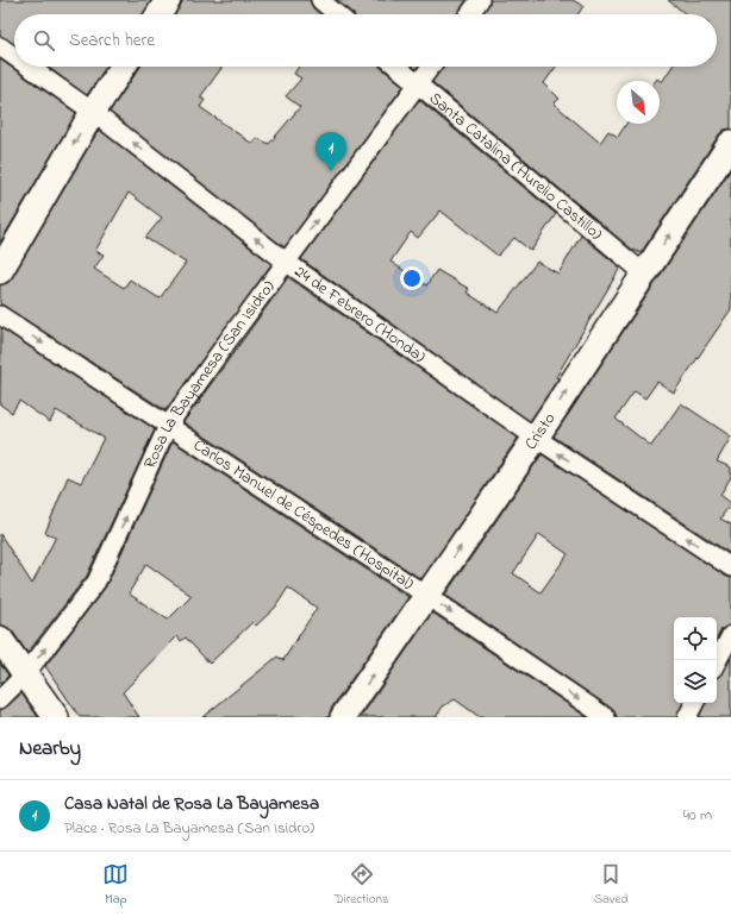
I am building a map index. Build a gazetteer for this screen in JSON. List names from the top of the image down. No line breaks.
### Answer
{"streets":{"street":["Santa Catalina (Aurelio Castillo)","24 de Febrero (Honda)","Rosa La Bayamesa (San Isidro)","Cristo","Carlos Manuel de Céspedes (Hospital)"]},"crossings":[["Santa Catalina (Aurelio Castillo)","Rosa La Bayamesa (San Isidro)"],["Santa Catalina (Aurelio Castillo)","Cristo"],["24 de Febrero (Honda)","Rosa La Bayamesa (San Isidro)"],["24 de Febrero (Honda)","Cristo"],["Rosa La Bayamesa (San Isidro)","Carlos Manuel de Céspedes (Hospital)"],["Cristo","Carlos Manuel de Céspedes (Hospital)"]],"one_way":["24 de Febrero (Honda)","Rosa La Bayamesa (San Isidro)","Cristo","Carlos Manuel de Céspedes (Hospital)"],"north":"bottom right","page":{"search":"Search here","pins":"1","heading":"Nearby","list":[{"mark":"1","name":"Casa Natal de Rosa La Bayamesa","note":"Place · Rosa La Bayamesa (San Isidro)","value":"40 m"}],"nav":["Map","Directions","Saved"]}}
